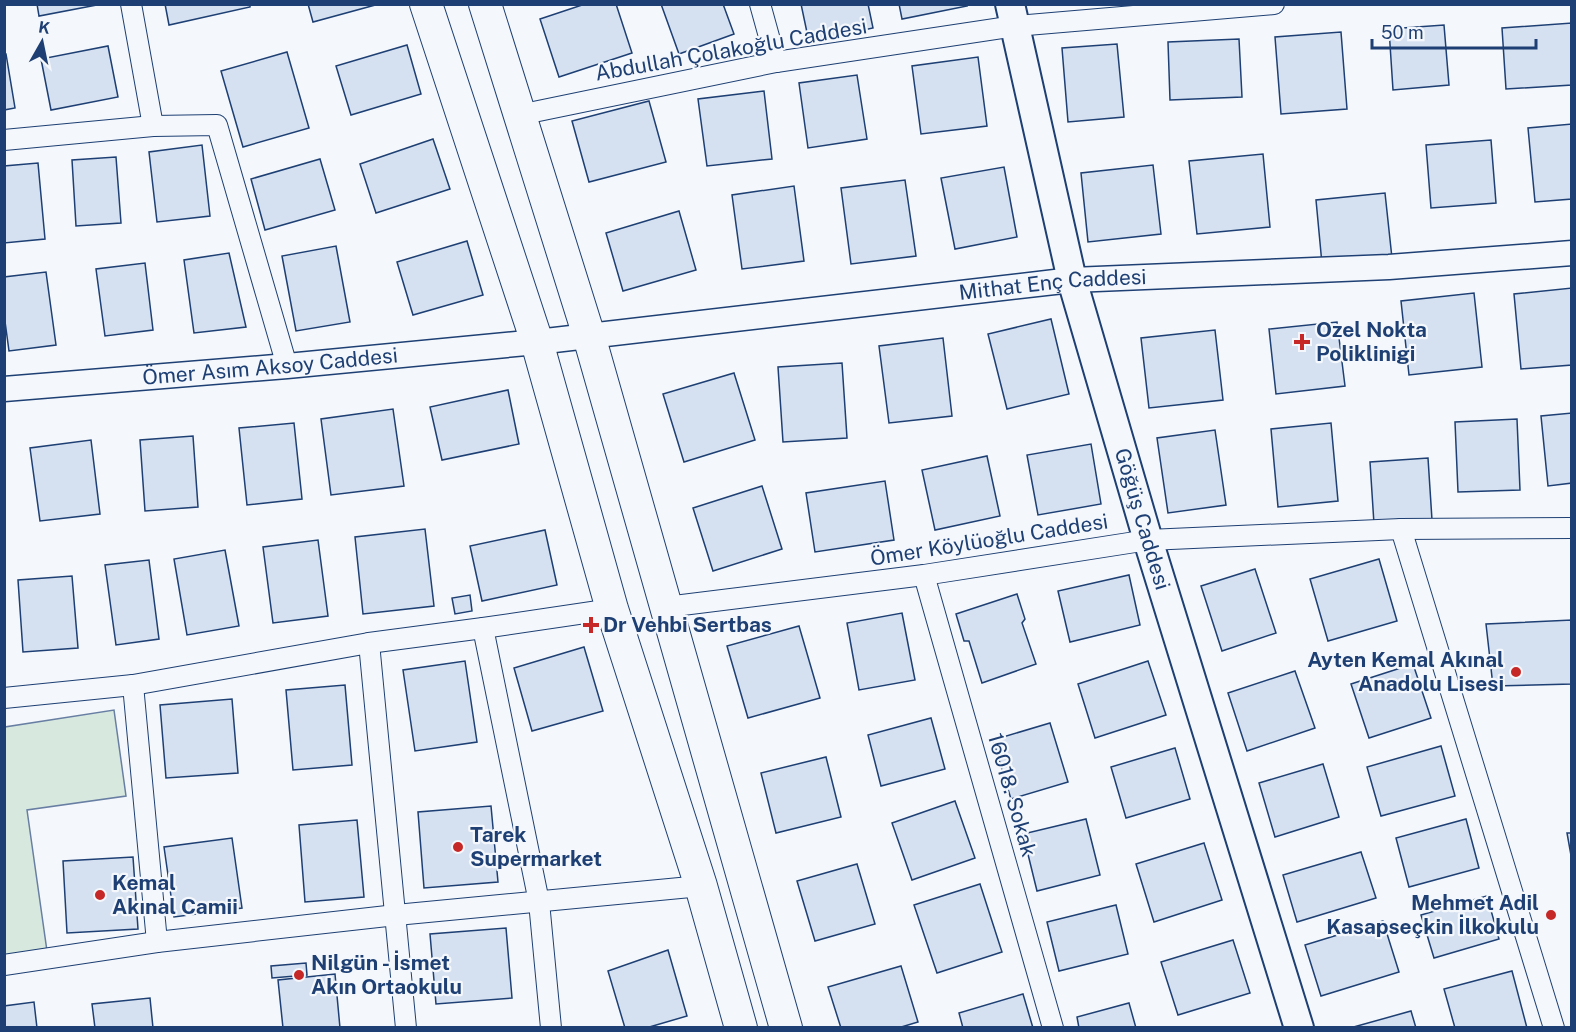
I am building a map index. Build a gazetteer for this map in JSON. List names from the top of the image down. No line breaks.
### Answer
{"streets":{"main road":["Göğüş Caddesi"],"street":["Abdullah Çolakoğlu Caddesi","Mithat Enç Caddesi","Ömer Asım Aksoy Caddesi","Ömer Köylüoğlu Caddesi","16018. Sokak"]},"crossings":[["Abdullah Çolakoğlu Caddesi","Göğüş Caddesi"],["Mithat Enç Caddesi","Ömer Asım Aksoy Caddesi"],["Mithat Enç Caddesi","Göğüş Caddesi"],["Göğüş Caddesi","Ömer Köylüoğlu Caddesi"],["Ömer Köylüoğlu Caddesi","16018. Sokak"]],"places":{"health":["Ozel Nokta Poliklinigi","Dr Vehbi Sertbas"],"other":["Ayten Kemal Akınal Anadolu Lisesi","Tarek Supermarket","Kemal Akınal Camii","Mehmet Adil Kasapseçkin İlkokulu","Nilgün - İsmet Akın Ortaokulu"]},"scale_bar":"50 m","north":"top"}
